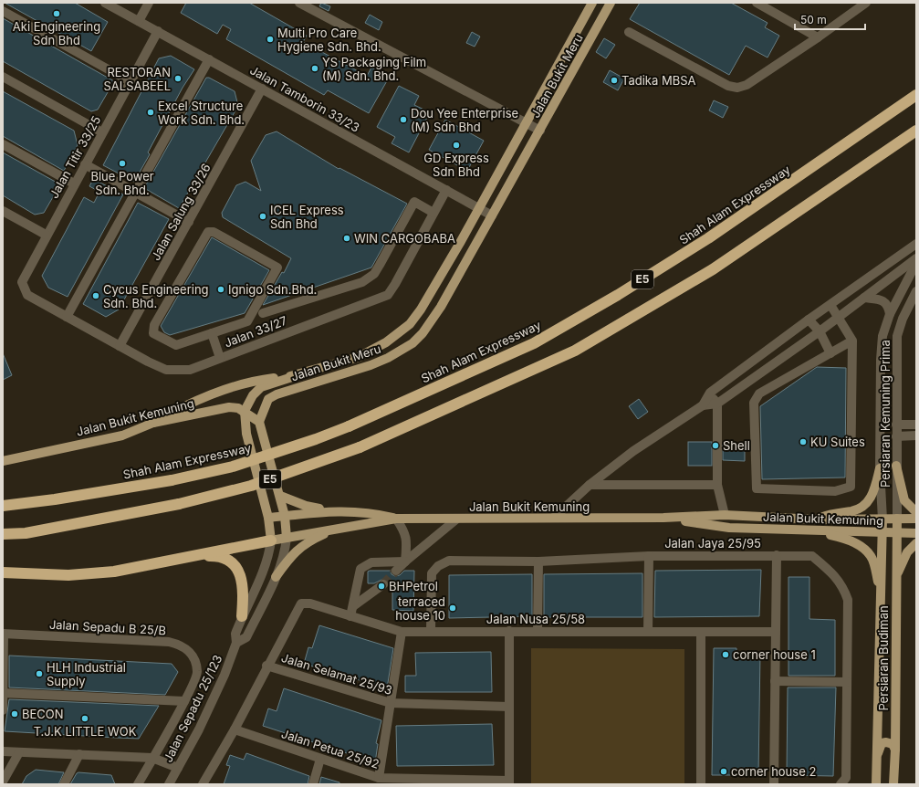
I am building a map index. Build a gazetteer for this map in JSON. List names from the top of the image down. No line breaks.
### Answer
{"streets":{"highway":["Shah Alam Expressway","E5"],"main road":["Jalan Bukit Meru","Jalan Bukit Kemuning","Persiaran Budiman","Jalan Sepadu 25/123"],"street":["Jalan Tamborin 33/23","Jalan Titir 33/25","Jalan Salung 33/26","Jalan 33/27","Persiaran Kemuning Prima","Jalan Jaya 25/95","Jalan Nusa 25/58","Jalan Sepadu B 25/B","Jalan Selamat 25/93","Jalan Petua 25/92"]},"crossings":[["Jalan Bukit Meru","Jalan Tamborin 33/23"],["Jalan Bukit Meru","Jalan Bukit Kemuning"],["Jalan Tamborin 33/23","Jalan Titir 33/25"],["Jalan Tamborin 33/23","Jalan Salung 33/26"],["Jalan Tamborin 33/23","Jalan 33/27"],["Jalan Titir 33/25","Jalan 33/27"],["Jalan Salung 33/26","Jalan 33/27"],["Persiaran Kemuning Prima","Jalan Bukit Kemuning"],["Persiaran Kemuning Prima","Persiaran Budiman"],["Jalan Bukit Kemuning","Persiaran Budiman"],["Jalan Bukit Kemuning","Jalan Sepadu 25/123"],["Jalan Jaya 25/95","Jalan Nusa 25/58"],["Jalan Nusa 25/58","Jalan Selamat 25/93"]],"places":["Aki Engineering Sdn Bhd","Multi Pro Care Hygiene Sdn. Bhd.","YS Packaging Film (M) Sdn. Bhd.","RESTORAN SALSABEEL","Tadika MBSA","Excel Structure Work Sdn. Bhd.","Dou Yee Enterprise (M) Sdn Bhd","GD Express Sdn Bhd","Blue Power Sdn. Bhd.","ICEL Express Sdn Bhd","WIN CARGOBABA","Ignigo Sdn.Bhd.","Cycus Engineering Sdn. Bhd.","KU Suites","Shell","BHPetrol","terraced house 10","corner house 1","HLH Industrial Supply","BECON","T.J.K LITTLE WOK","corner house 2"],"scale_bar":"50 m"}
